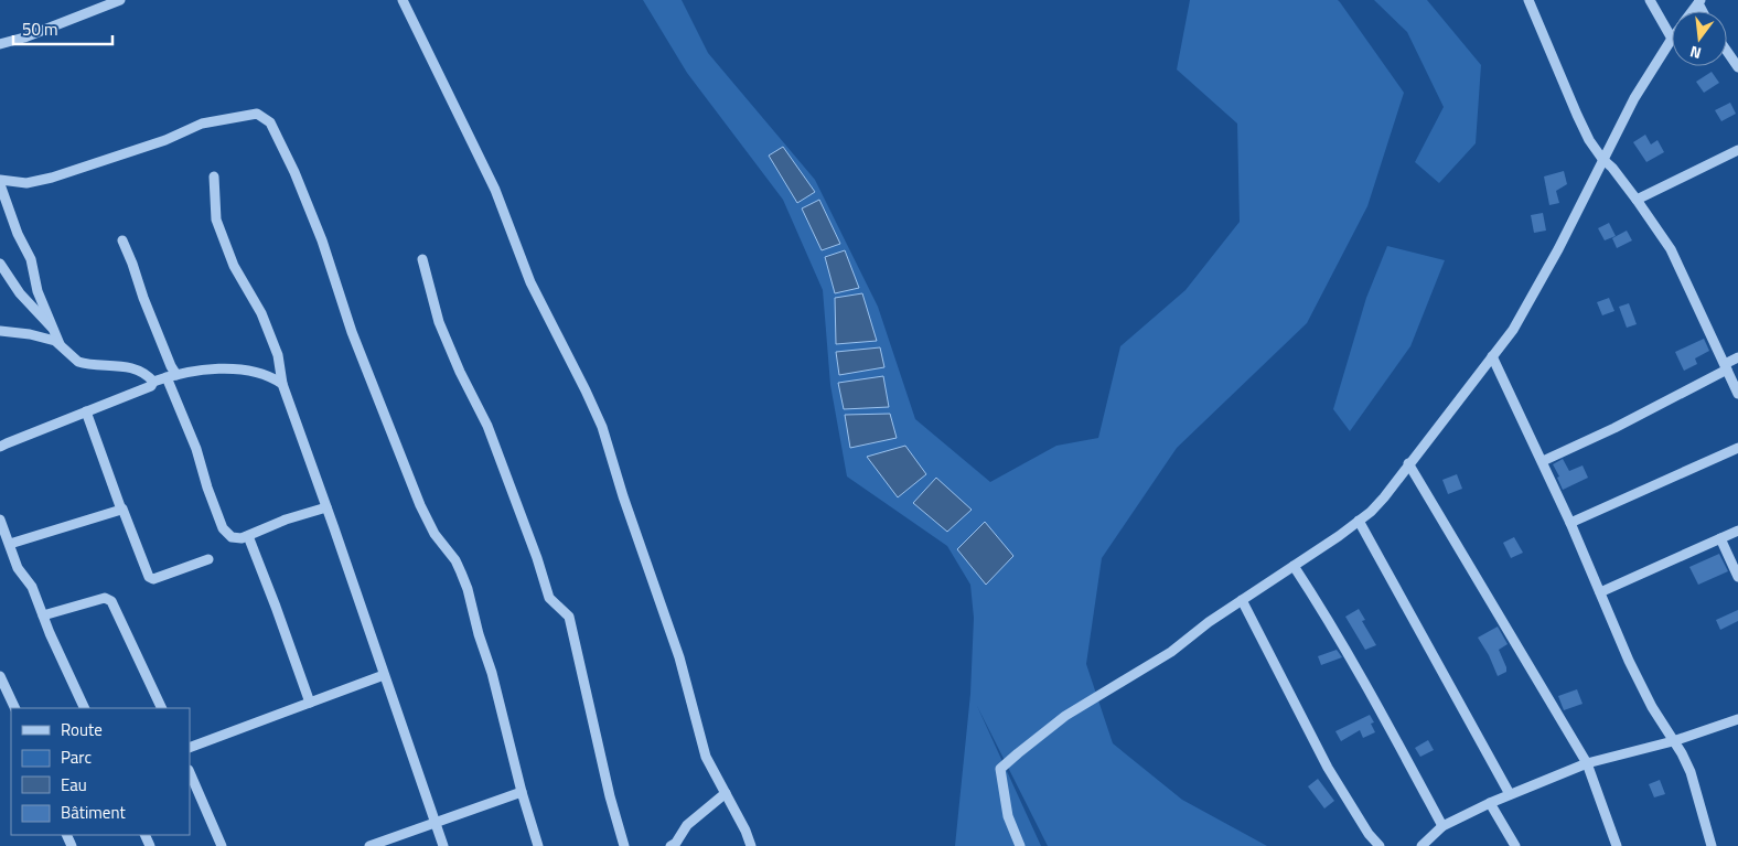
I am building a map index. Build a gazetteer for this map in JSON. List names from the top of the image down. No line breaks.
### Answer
{"legend":["Route","Parc","Eau","Bâtiment"],"scale_bar":"50 m","north":"bottom"}
